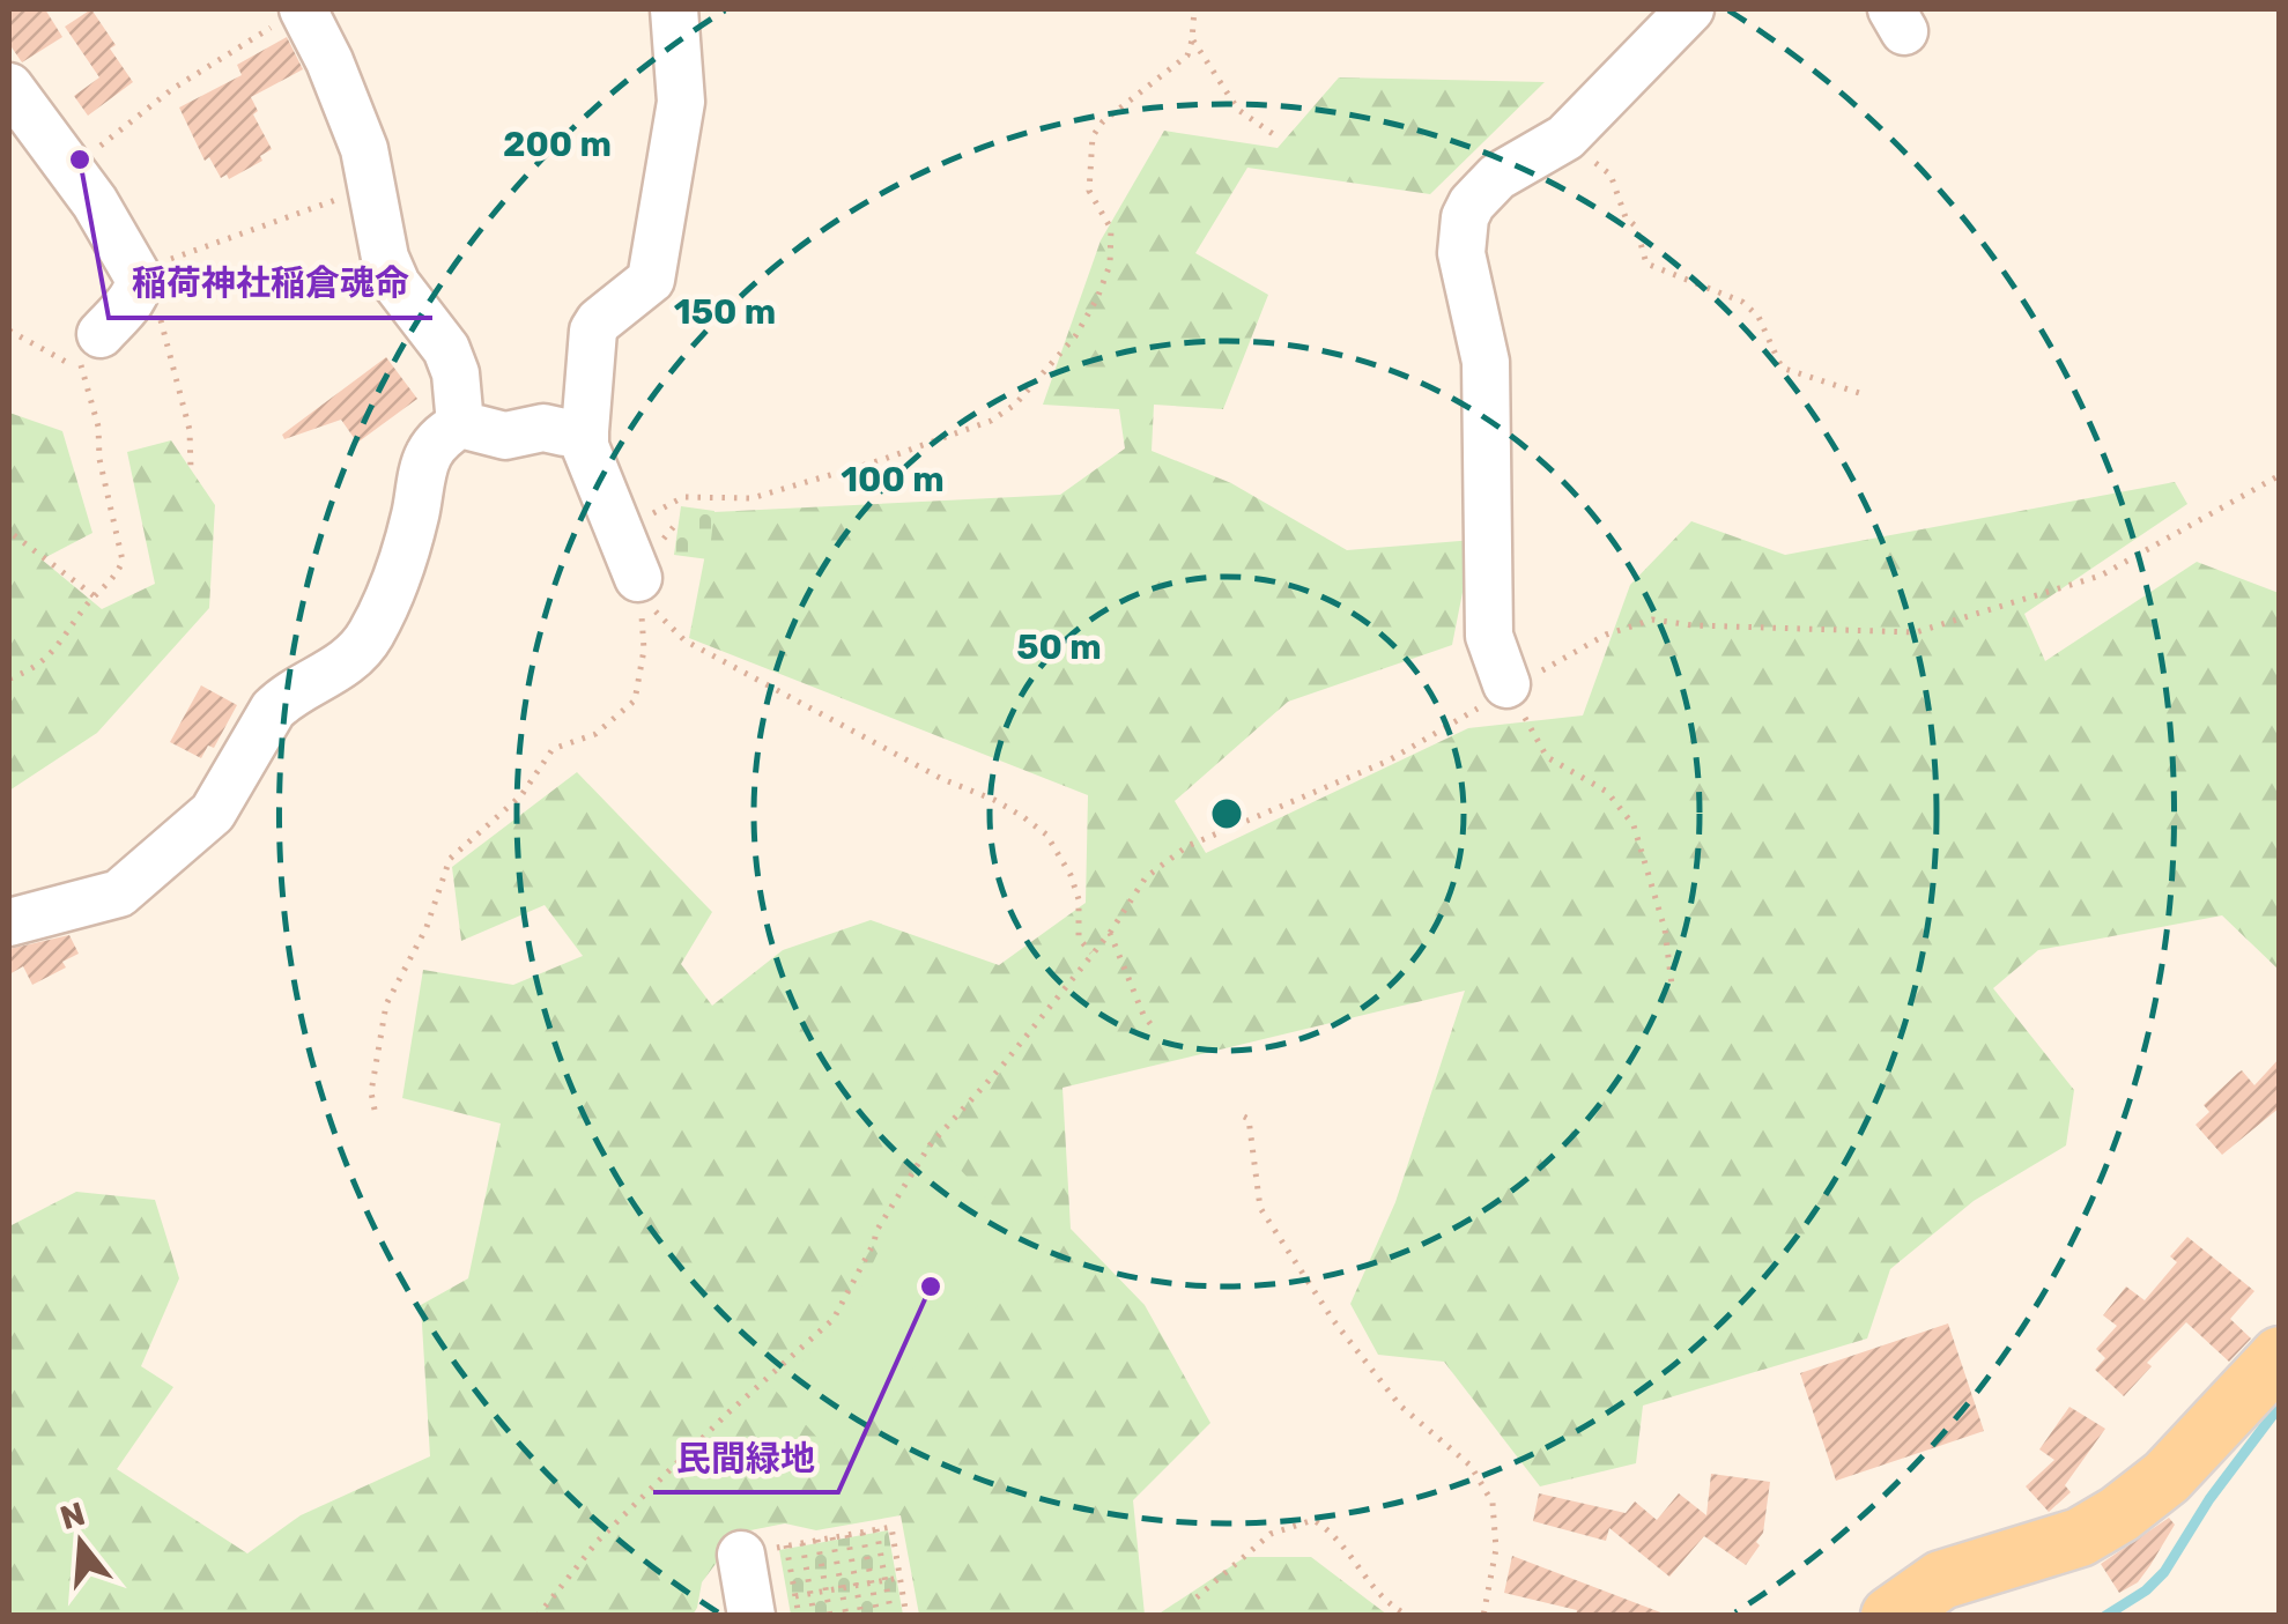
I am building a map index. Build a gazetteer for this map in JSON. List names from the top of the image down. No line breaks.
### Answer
{"places":["稲荷神社稲倉魂命","民間緑地"],"north":"top","rings":["200 m","150 m","100 m","50 m"]}
